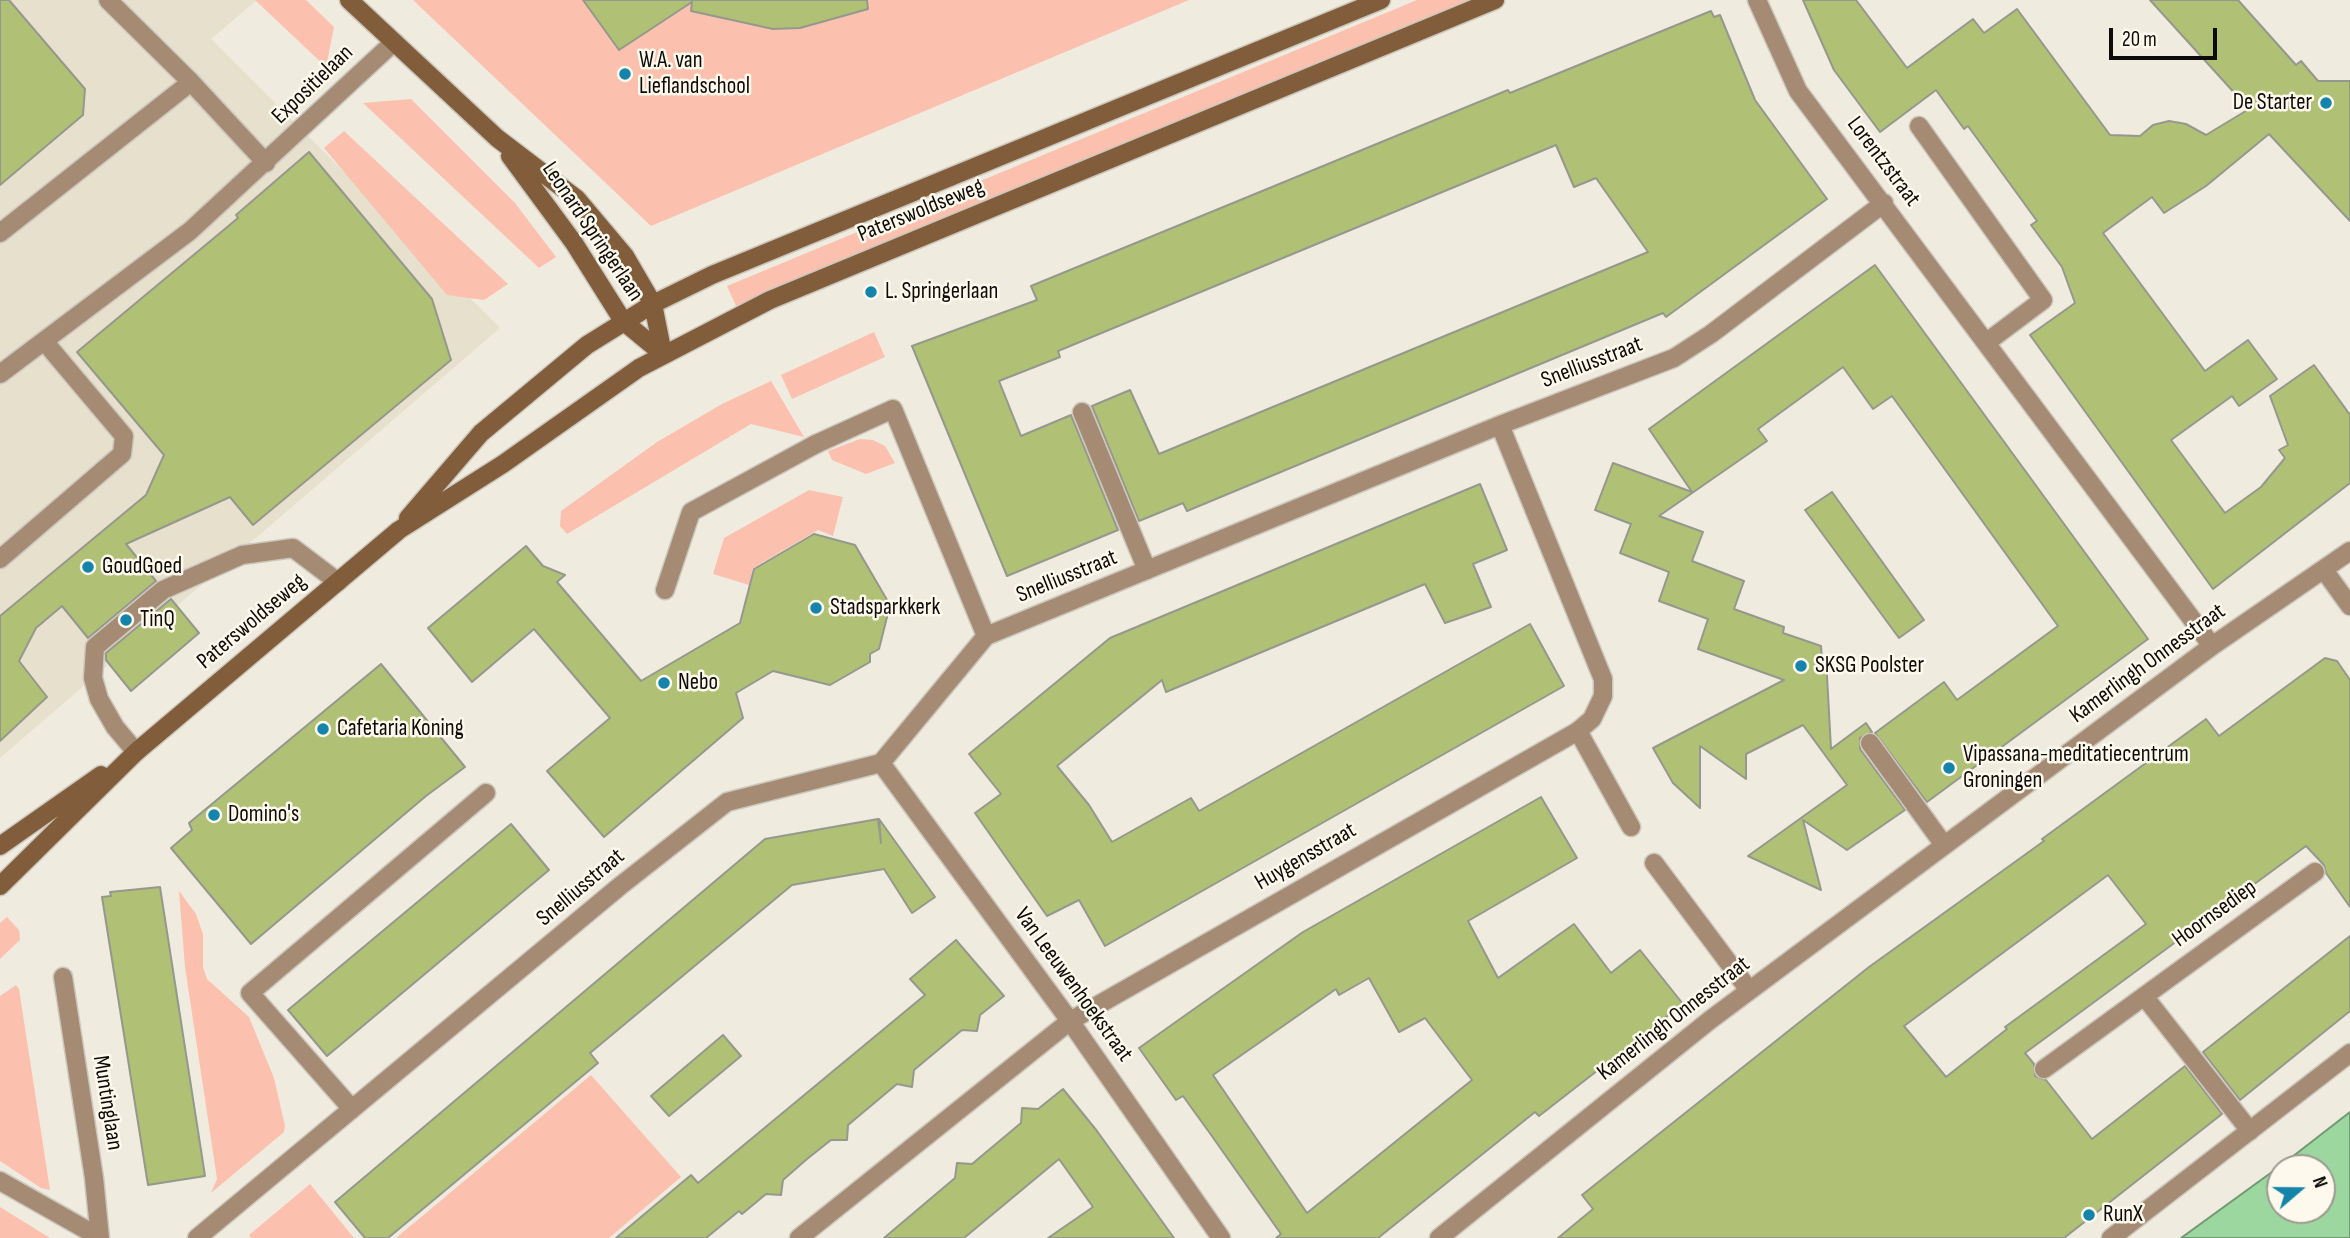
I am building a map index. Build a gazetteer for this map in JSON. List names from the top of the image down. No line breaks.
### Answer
{"streets":{"main road":["Paterswoldseweg","Leonard Springerlaan"],"street":["Expositielaan","Lorentzstraat","Snelliusstraat","Kamerlingh Onnesstraat","Huygensstraat","Hoornsediep","Van Leeuwenhoekstraat","Muntinglaan"]},"crossings":[["Expositielaan","Leonard Springerlaan"],["Lorentzstraat","Snelliusstraat"],["Lorentzstraat","Kamerlingh Onnesstraat"],["Paterswoldseweg","Leonard Springerlaan"],["Snelliusstraat","Huygensstraat"],["Snelliusstraat","Van Leeuwenhoekstraat"],["Huygensstraat","Van Leeuwenhoekstraat"]],"places":["W.A. van Lieflandschool","De Starter","L. Springerlaan","GoudGoed","Stadsparkkerk","TinQ","SKSG Poolster","Nebo","Cafetaria Koning","Vipassana-meditatiecentrum Groningen","Domino's","RunX"],"scale_bar":"20 m","north":"right"}
